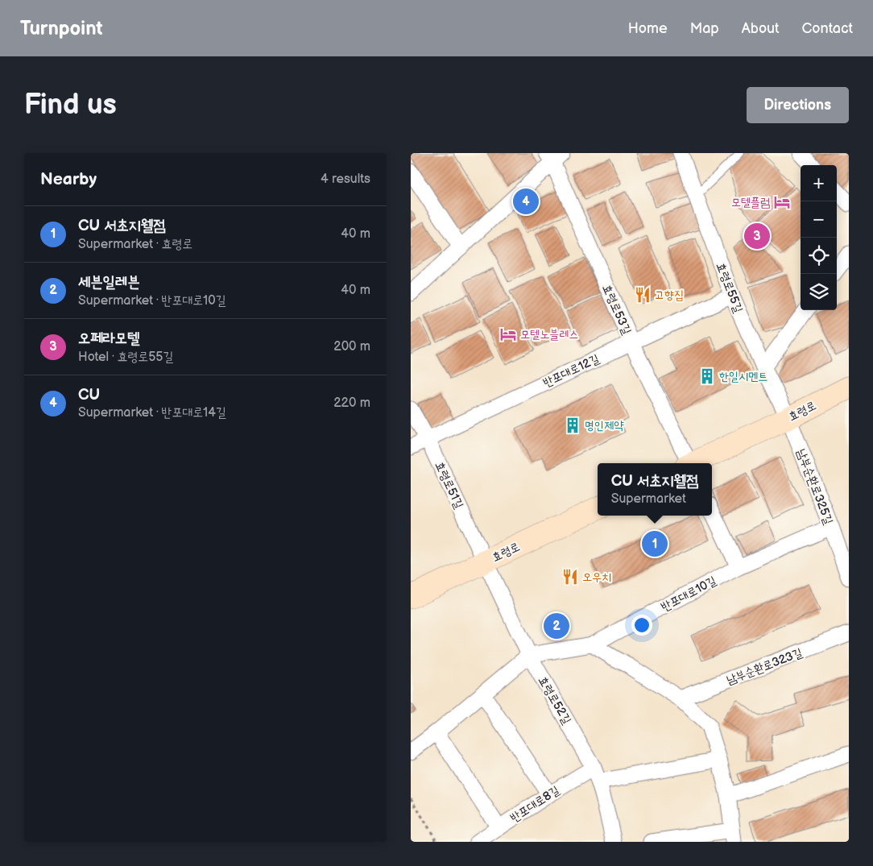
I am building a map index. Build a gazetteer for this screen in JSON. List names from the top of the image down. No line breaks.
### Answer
{"streets":{"main road":["효령로"],"street":["효령로55길","효령로53길","반포대로12길","효령로51길","남부순환로325길","반포대로10길","남부순환로323길","효령로52길","반포대로8길"]},"crossings":[["효령로55길","반포대로12길"],["효령로55길","효령로"],["효령로55길","남부순환로325길"],["효령로53길","반포대로12길"],["반포대로12길","효령로51길"],["효령로","효령로51길"],["효령로","남부순환로325길"],["효령로","효령로52길"],["효령로51길","효령로52길"],["남부순환로325길","반포대로10길"],["반포대로10길","효령로52길"],["효령로52길","반포대로8길"]],"places":{"hotel":["모텔플럼","모텔노블레스"],"restaurant":["고향집","오우치"],"building":["한일시멘트","명인제약"]},"page":{"header":"Turnpoint","nav":["Home","Map","About","Contact"],"buttons":"Directions","title":"Find us","heading":["Nearby","4 results"],"map_buttons":["+","−"],"pins":["4","3","1","2"],"list":[{"mark":"1","name":"CU 서초지웰점","note":"Supermarket · 효령로","value":"40 m"},{"mark":"2","name":"세븐일레븐","note":"Supermarket · 반포대로10길","value":"40 m"},{"mark":"3","name":"오페라모텔","note":"Hotel · 효령로55길","value":"200 m"},{"mark":"4","name":"CU","note":"Supermarket · 반포대로14길","value":"220 m"}],"popup":["CU 서초지웰점","Supermarket"]}}
